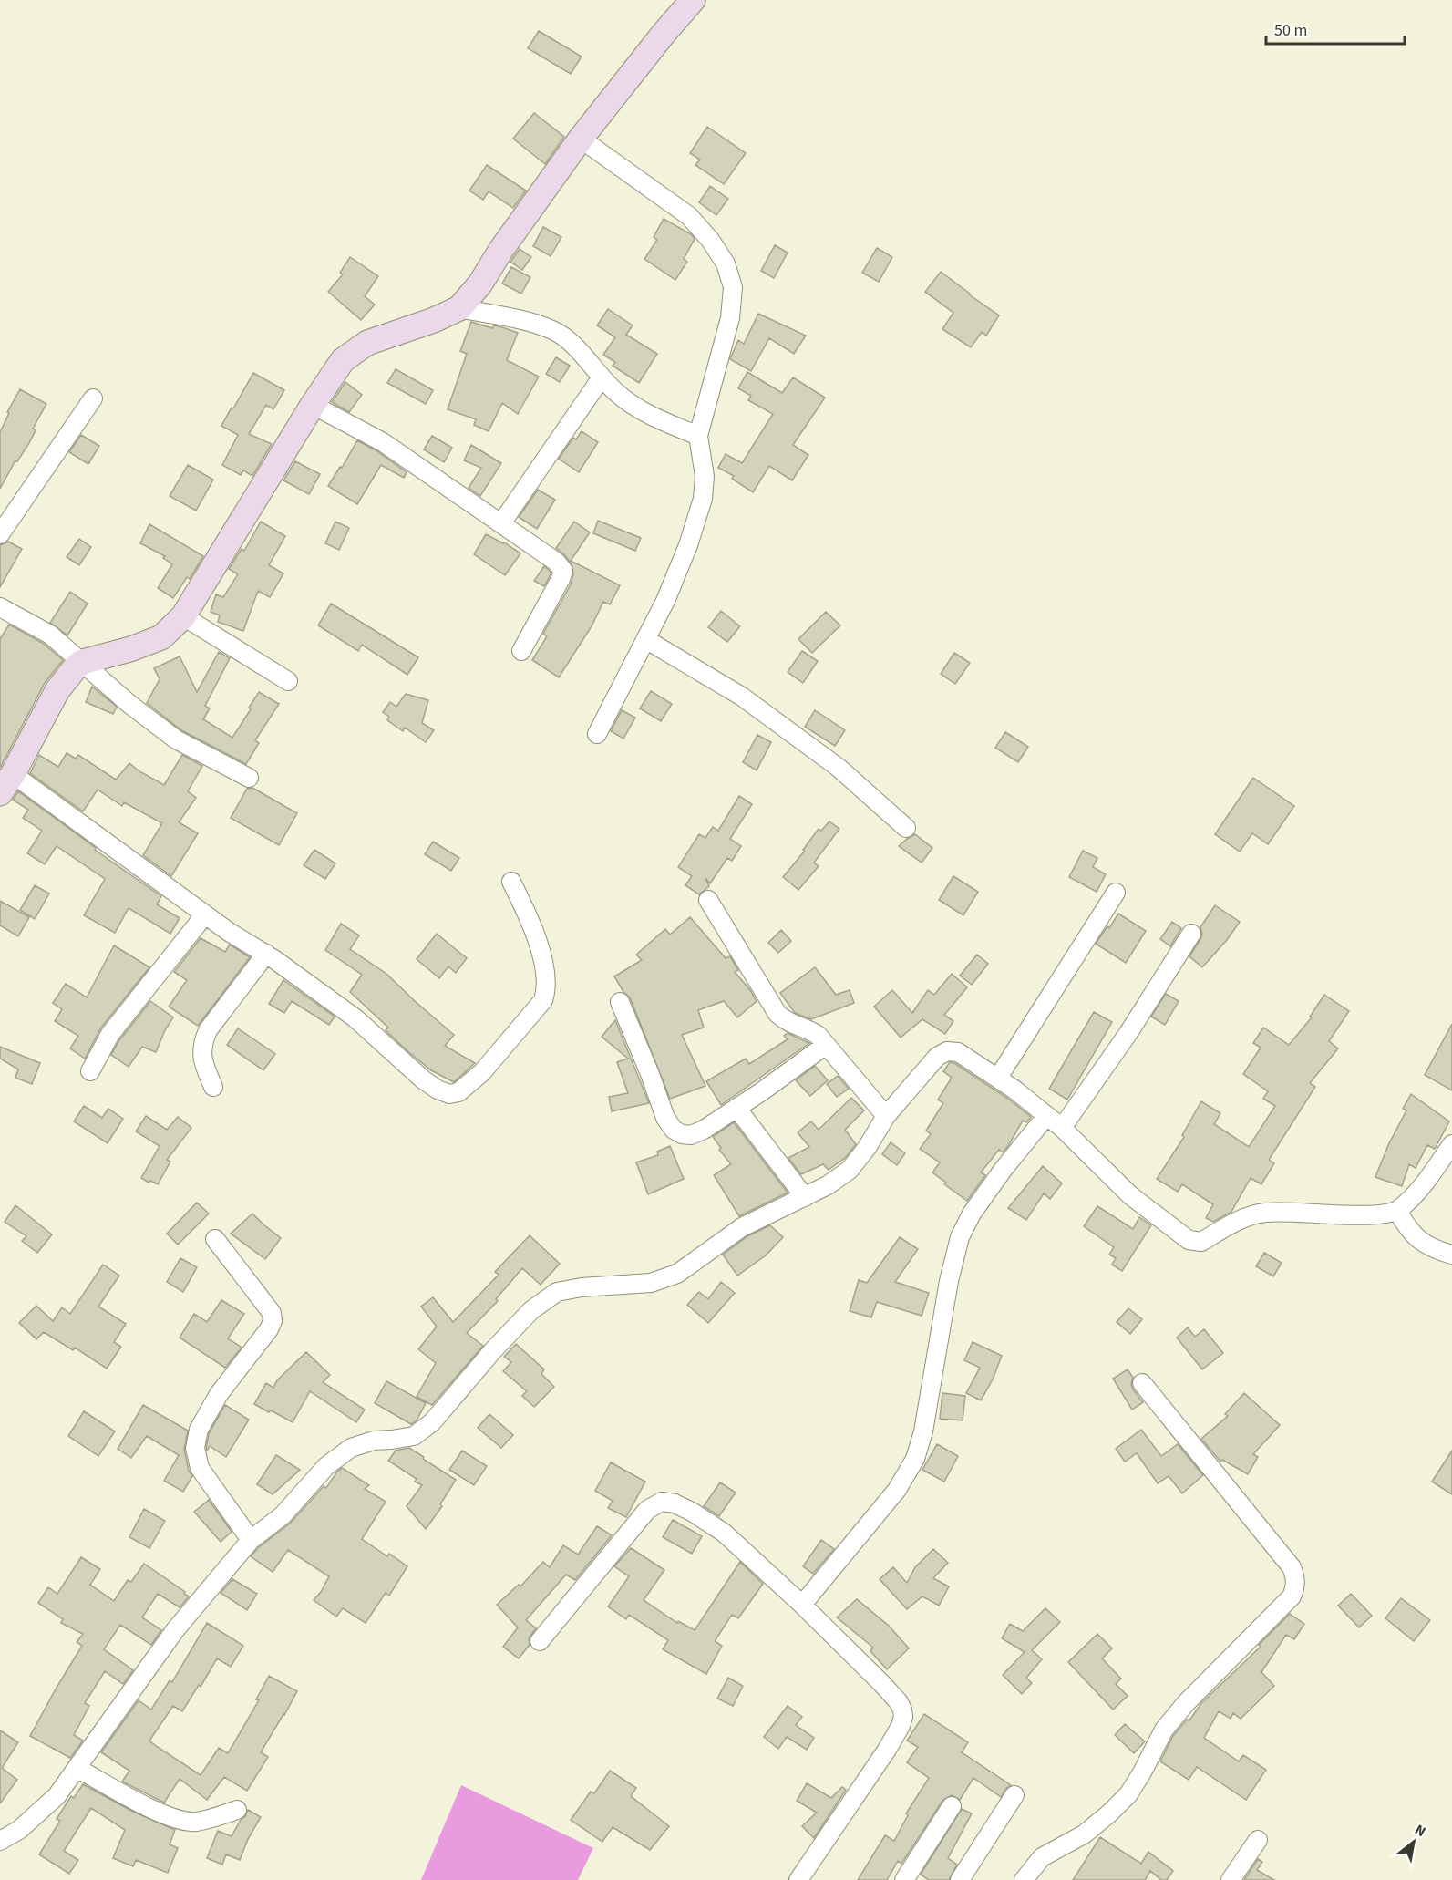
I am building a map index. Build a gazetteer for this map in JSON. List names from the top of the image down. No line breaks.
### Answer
{"scale_bar":"50 m","north":"top right"}
